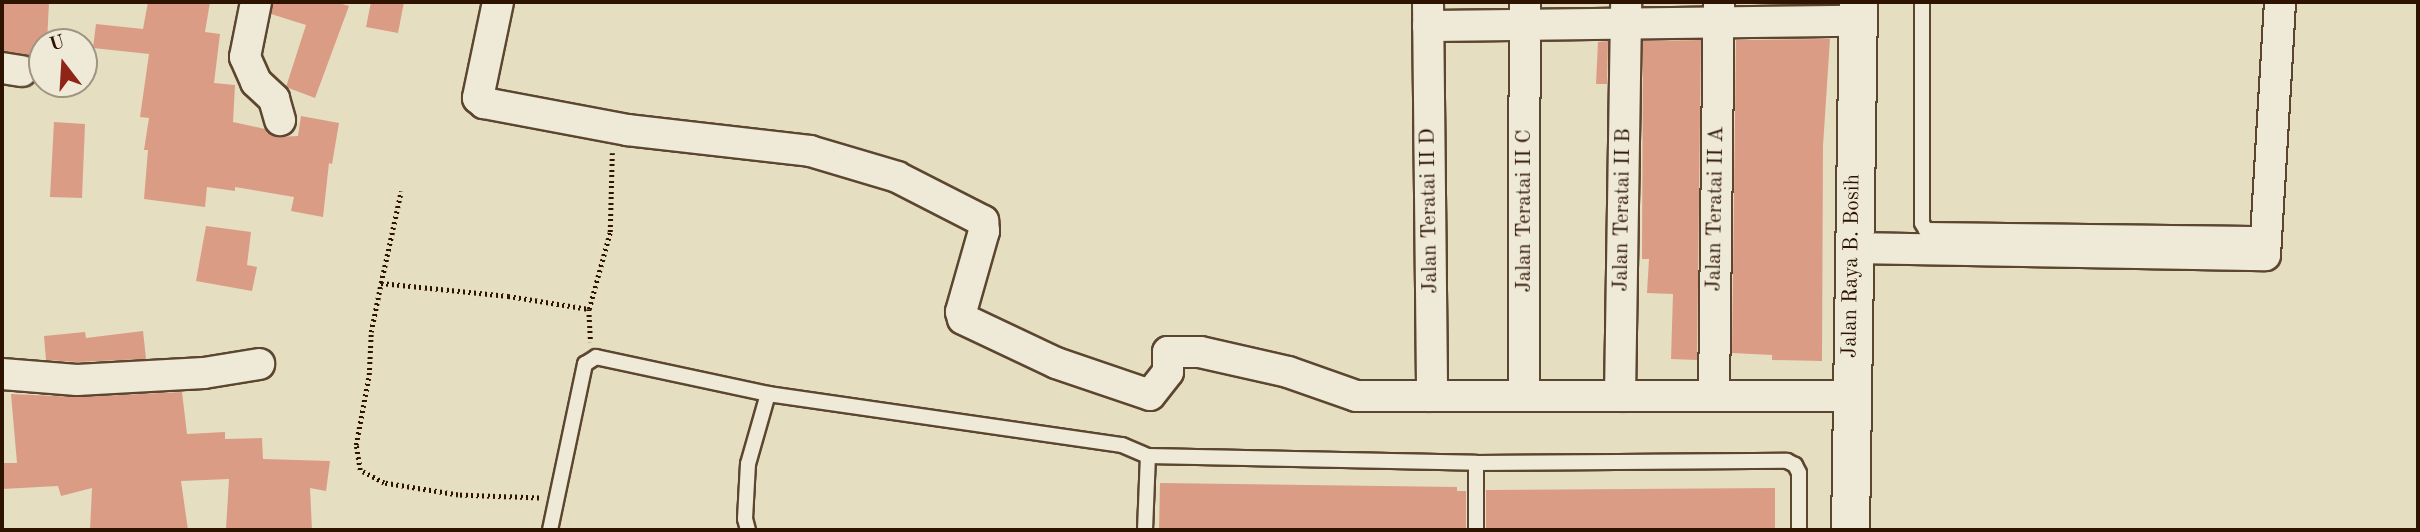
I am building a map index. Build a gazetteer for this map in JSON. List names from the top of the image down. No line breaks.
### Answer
{"streets":{"street":["Jalan Teratai II A","Jalan Teratai II B","Jalan Teratai II D","Jalan Teratai II C","Jalan Raya B. Bosih"]},"north":"top"}
